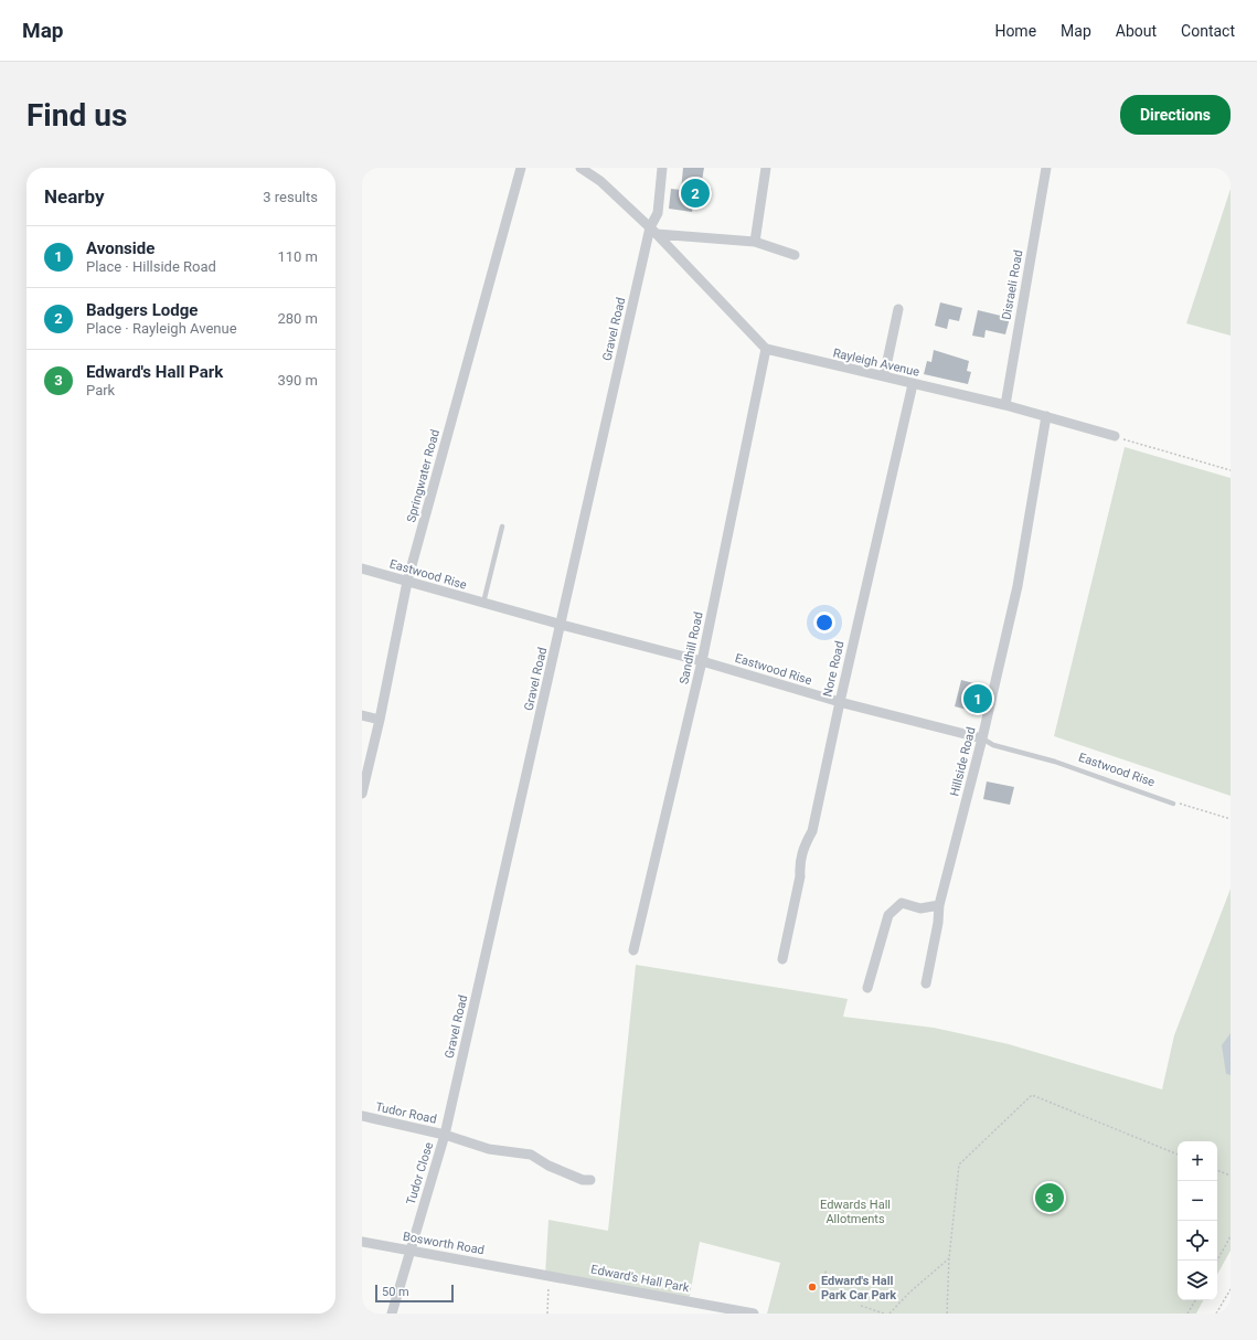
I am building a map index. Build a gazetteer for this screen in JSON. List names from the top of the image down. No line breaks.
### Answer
{"streets":{"street":["Disraeli Road","Gravel Road","Rayleigh Avenue","Springwater Road","Eastwood Rise","Sandhill Road","Nore Road","Hillside Road","Tudor Road","Tudor Close","Bosworth Road","Edward's Hall Park"]},"crossings":[["Disraeli Road","Rayleigh Avenue"],["Gravel Road","Eastwood Rise"],["Gravel Road","Tudor Road"],["Gravel Road","Tudor Close"],["Rayleigh Avenue","Sandhill Road"],["Rayleigh Avenue","Nore Road"],["Rayleigh Avenue","Hillside Road"],["Springwater Road","Eastwood Rise"],["Eastwood Rise","Sandhill Road"],["Eastwood Rise","Nore Road"],["Eastwood Rise","Hillside Road"],["Tudor Road","Tudor Close"],["Tudor Close","Bosworth Road"],["Bosworth Road","Edward's Hall Park"]],"parks":["Edwards Hall Allotments"],"places":["Edward's Hall Park Car Park"],"scale_bar":"50 m","page":{"header":"Map","nav":["Home","Map","About","Contact"],"buttons":"Directions","title":"Find us","heading":["Nearby","3 results"],"pins":["2","1","3"],"list":[{"mark":"1","name":"Avonside","note":"Place · Hillside Road","value":"110 m"},{"mark":"2","name":"Badgers Lodge","note":"Place · Rayleigh Avenue","value":"280 m"},{"mark":"3","name":"Edward's Hall Park","note":"Park","value":"390 m"}],"map_buttons":["+","−"],"scale":"50 m"}}
